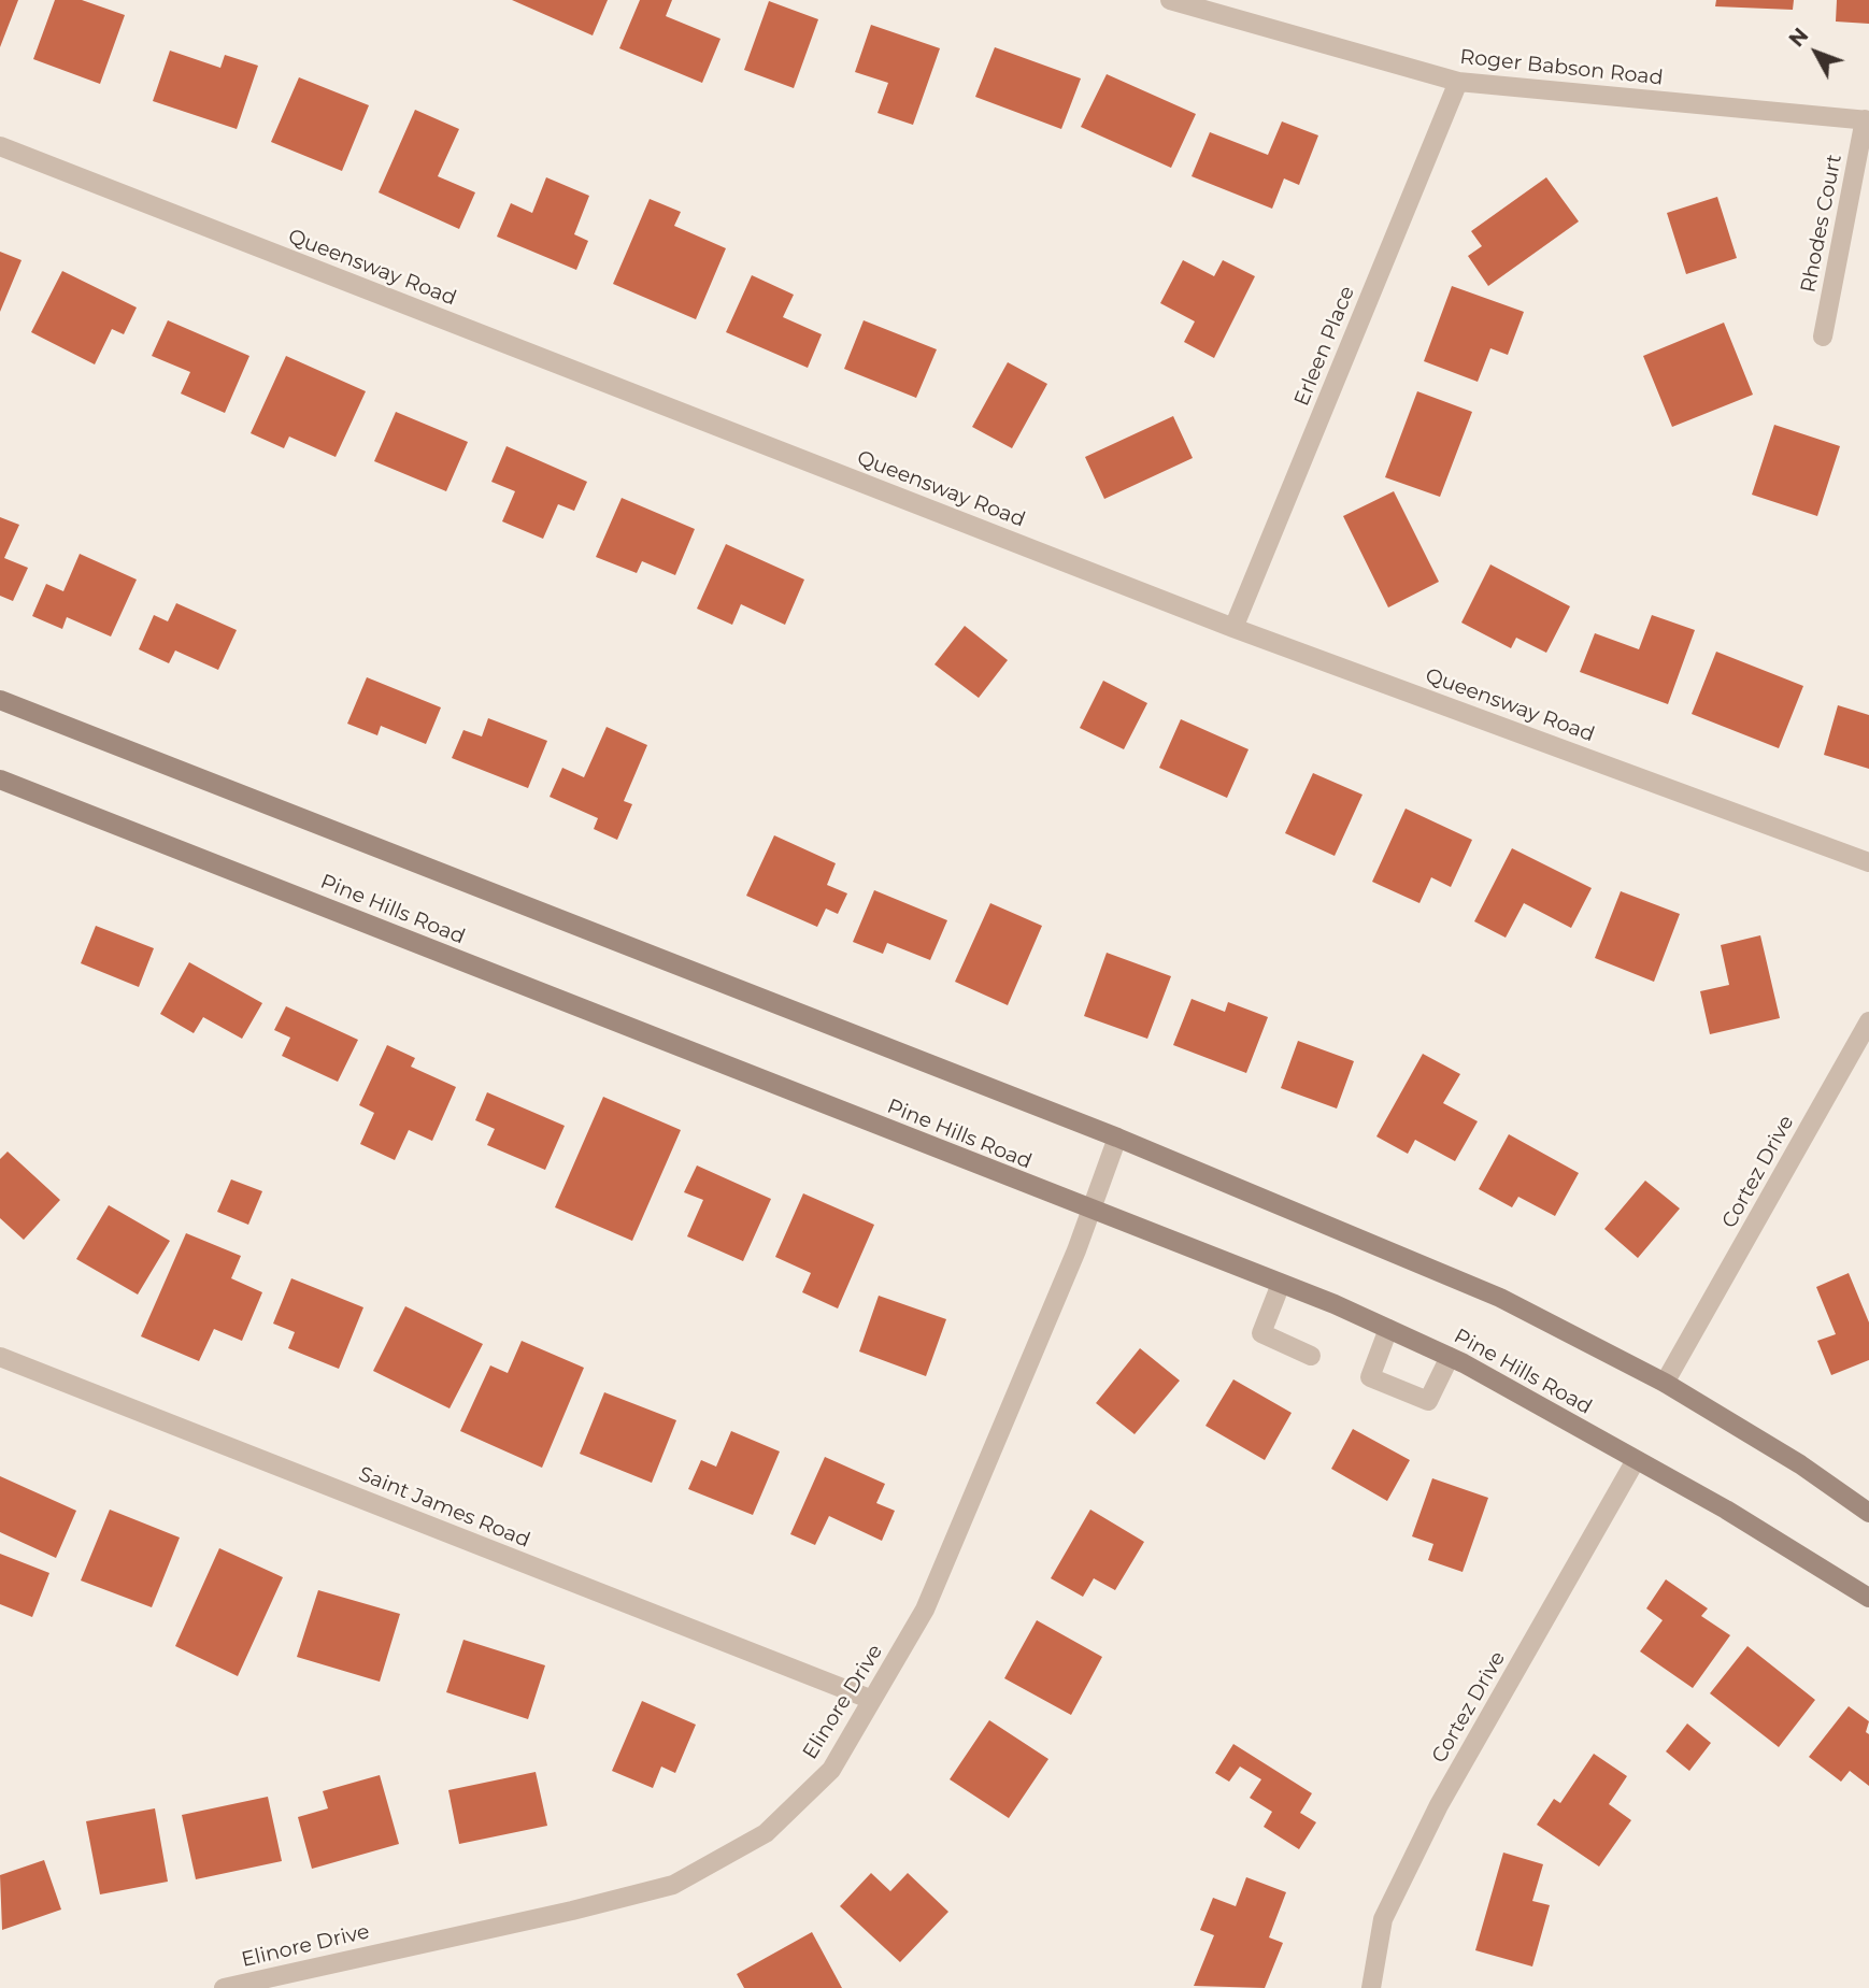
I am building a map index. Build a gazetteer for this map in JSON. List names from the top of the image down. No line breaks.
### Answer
{"streets":{"main road":["Pine Hills Road"],"street":["Roger Babson Road","Rhodes Court","Queensway Road","Erleen Place","Cortez Drive","Saint James Road","Elinore Drive"]},"crossings":[["Roger Babson Road","Rhodes Court"],["Roger Babson Road","Erleen Place"],["Queensway Road","Erleen Place"],["Pine Hills Road","Cortez Drive"],["Pine Hills Road","Elinore Drive"],["Saint James Road","Elinore Drive"]],"north":"top left"}
